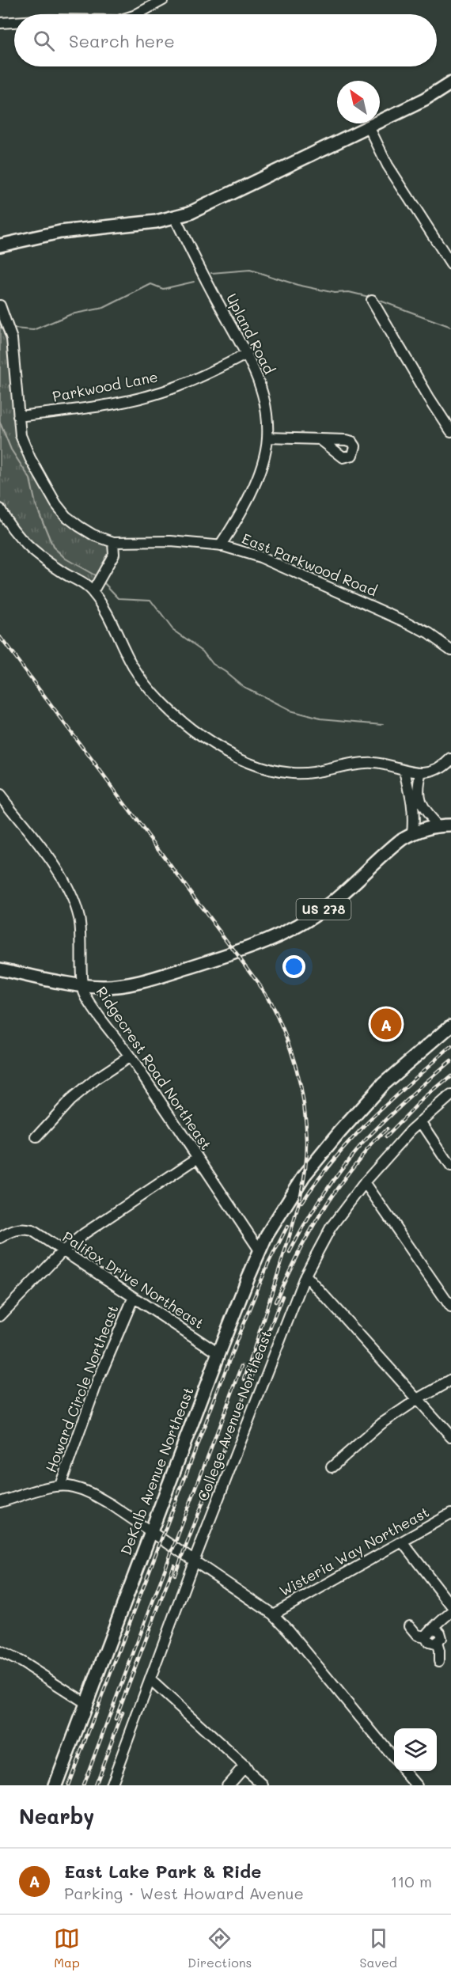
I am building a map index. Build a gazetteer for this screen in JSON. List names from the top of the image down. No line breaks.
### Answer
{"streets":{"main road":["US 278","DeKalb Avenue Northeast"],"street":["Upland Road","Parkwood Lane","East Parkwood Road","Ridgecrest Road Northeast","Palifox Drive Northeast","Howard Circle Northeast","College Avenue Northeast","Wisteria Way Northeast"]},"crossings":[["Upland Road","Parkwood Lane"],["Upland Road","East Parkwood Road"],["Parkwood Lane","East Parkwood Road"],["US 278","Ridgecrest Road Northeast"],["Ridgecrest Road Northeast","DeKalb Avenue Northeast"],["Palifox Drive Northeast","Howard Circle Northeast"],["Palifox Drive Northeast","DeKalb Avenue Northeast"]],"north":"top left","page":{"search":"Search here","pins":"A","heading":"Nearby","list":[{"mark":"A","name":"East Lake Park & Ride","note":"Parking · West Howard Avenue","value":"110 m"}],"nav":["Map","Directions","Saved"]}}
